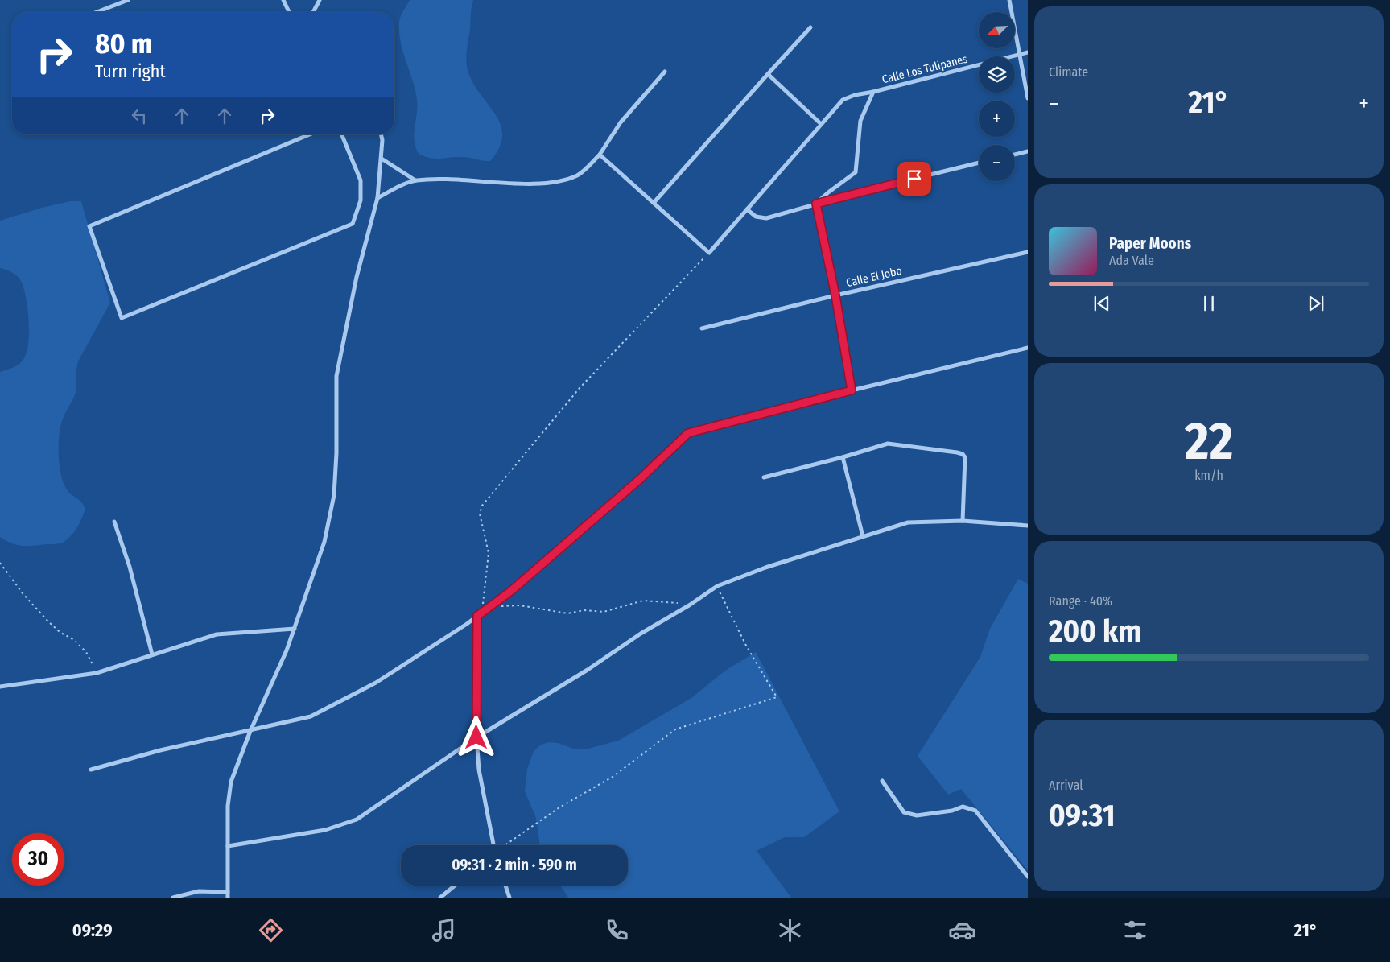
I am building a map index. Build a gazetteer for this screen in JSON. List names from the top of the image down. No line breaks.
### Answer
{"streets":{"street":["Calle Los Tulipanes","Calle El Jobo"]},"north":"bottom left","page":{"tile":["Climate",["22","km/h"],["Range · 40%","200 km"],["Arrival","09:31"]],"map_buttons":["+","−"],"turn":["80 m","Turn right"],"heat":["−","21°","+"],"song":["Paper Moons","Ada Vale"],"limit":"30","trip":"09:31 · 2 min · 590 m","tabs":["09:29","21°"]}}
